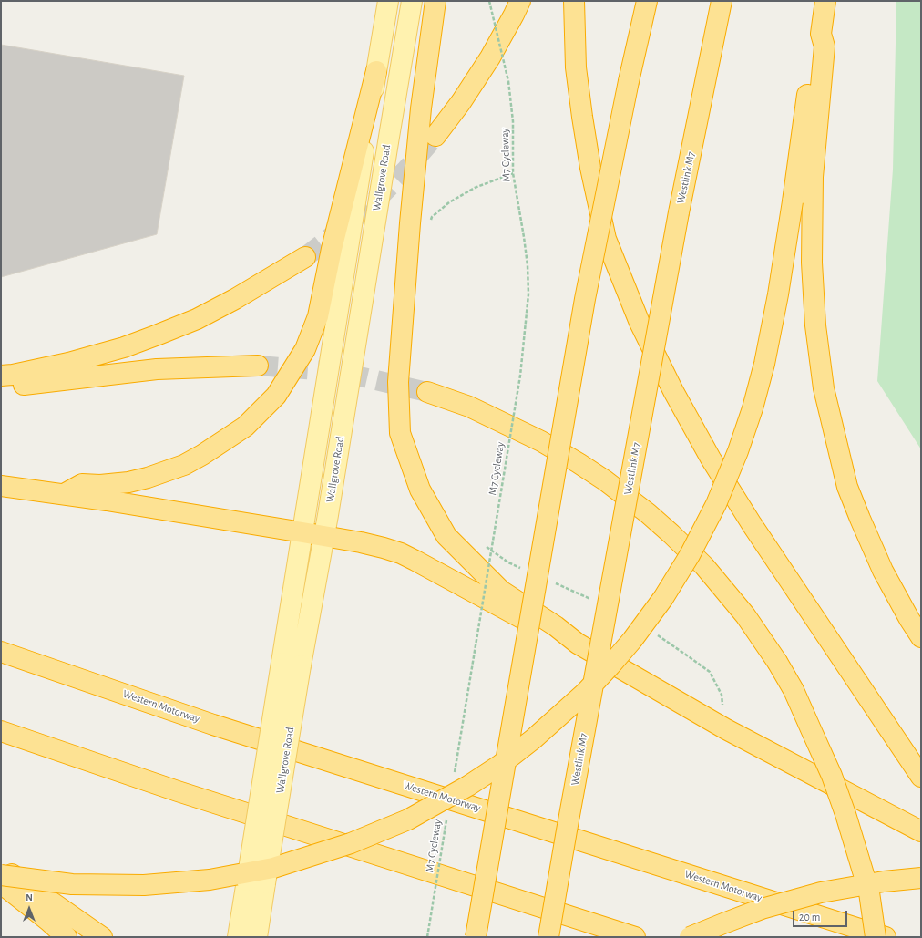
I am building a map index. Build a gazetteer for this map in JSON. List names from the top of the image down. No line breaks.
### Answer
{"streets":{"highway":["Westlink M7","Western Motorway"],"main road":["Wallgrove Road"],"path":["M7 Cycleway"]},"scale_bar":"20 m","north":"top"}
